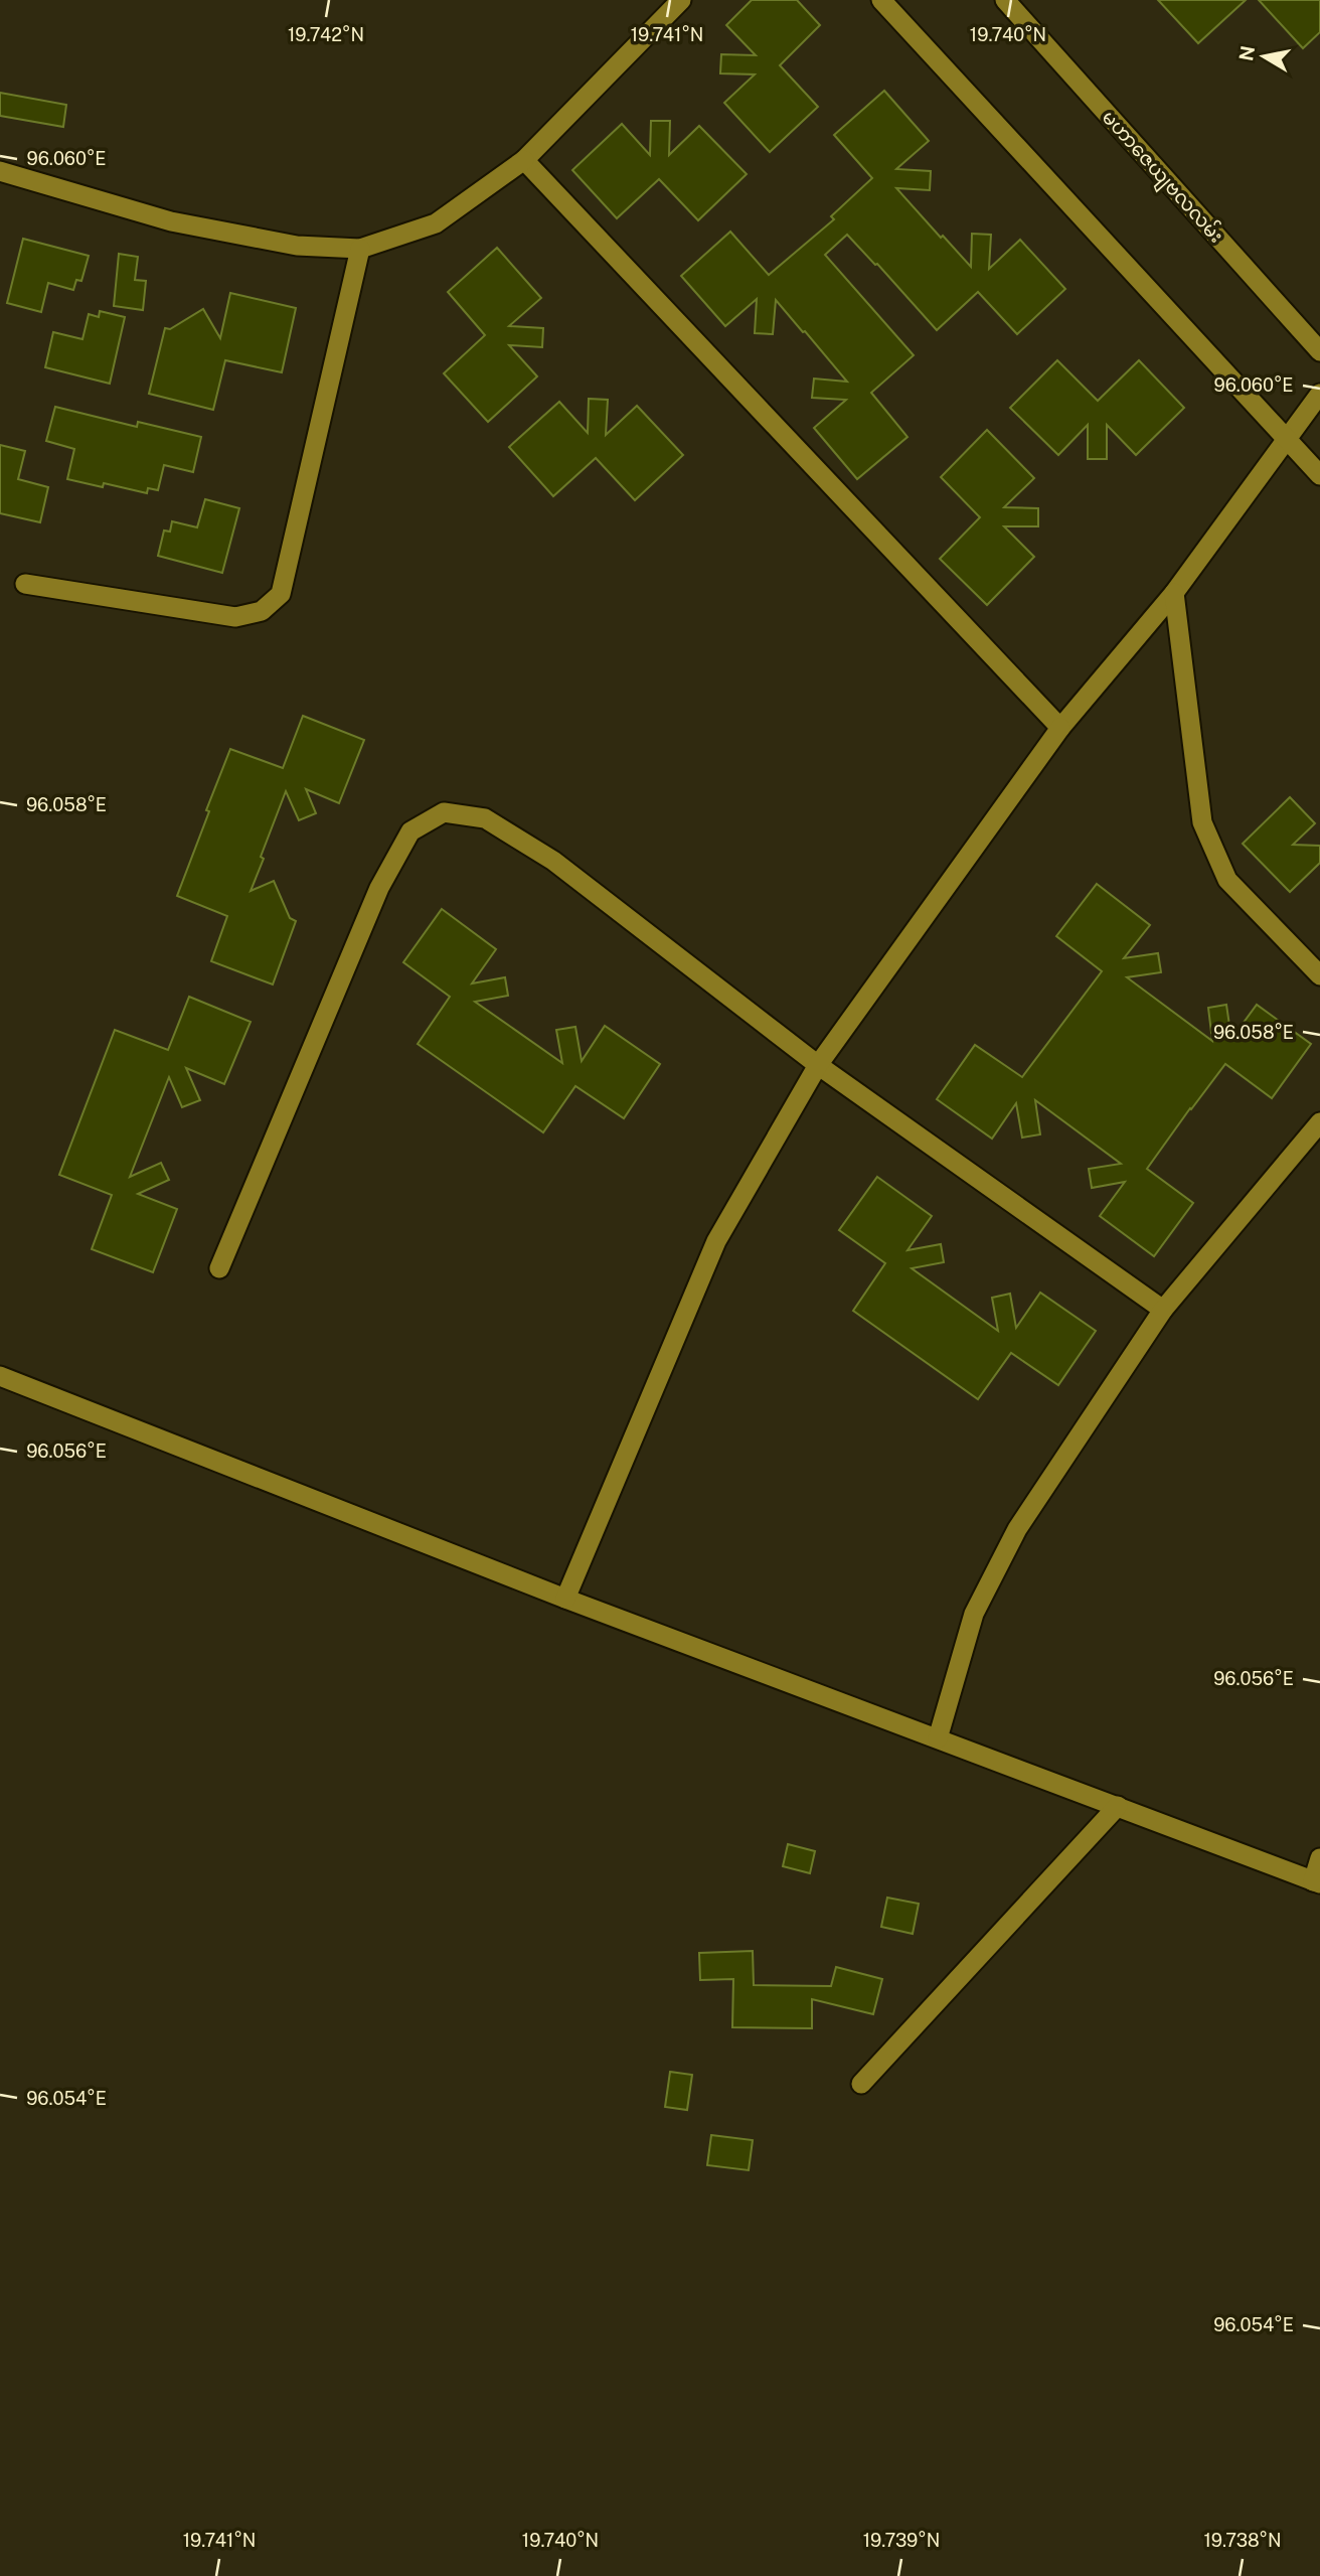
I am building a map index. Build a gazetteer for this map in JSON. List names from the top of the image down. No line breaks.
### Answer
{"streets":{"street":["မဟာဇေယျဗလလမ်း"]},"north":"left","coordinates":["19.742°N","19.741°N","19.740°N","96.060°E","96.058°E","96.056°E","96.054°E","19.739°N","19.738°N"]}
